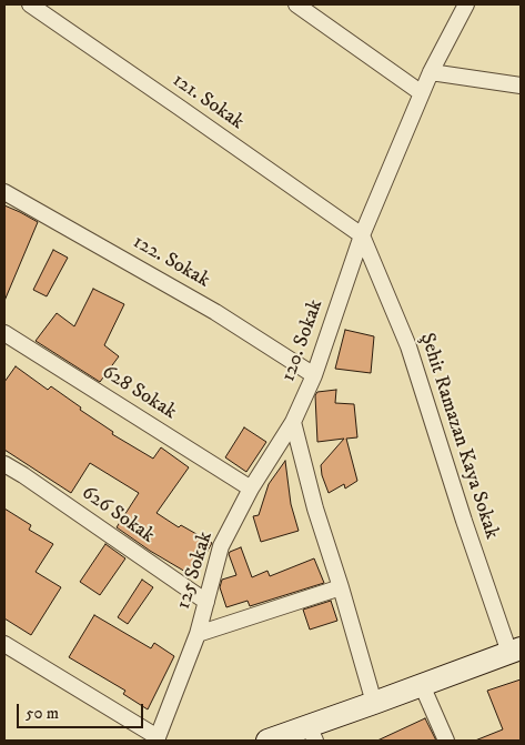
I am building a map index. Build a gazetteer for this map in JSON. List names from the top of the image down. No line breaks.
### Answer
{"streets":{"street":["121. Sokak","122. Sokak","120. Sokak","628 Sokak","Şehit Ramazan Kaya Sokak","626 Sokak","125 Sokak"]},"crossings":[["121. Sokak","120. Sokak"],["121. Sokak","Şehit Ramazan Kaya Sokak"],["122. Sokak","120. Sokak"],["120. Sokak","Şehit Ramazan Kaya Sokak"],["120. Sokak","125 Sokak"],["628 Sokak","125 Sokak"],["626 Sokak","125 Sokak"]],"scale_bar":"50 m"}
